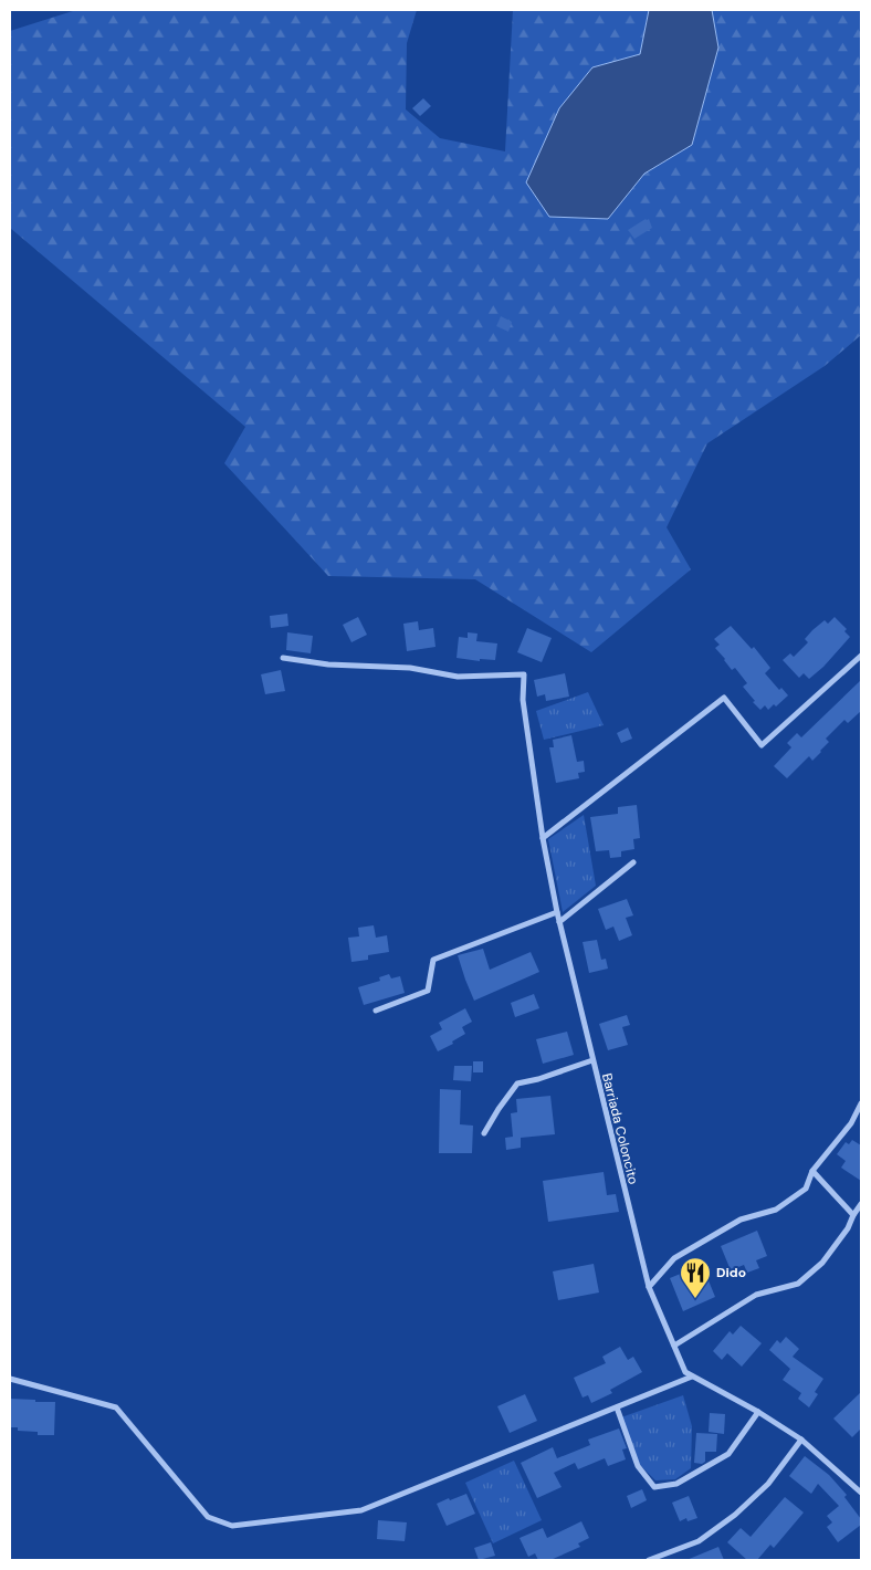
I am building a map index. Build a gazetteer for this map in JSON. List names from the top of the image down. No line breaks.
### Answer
{"streets":{"street":["Barriada Coloncito"]},"places":{"restaurant":["Dido"]}}
